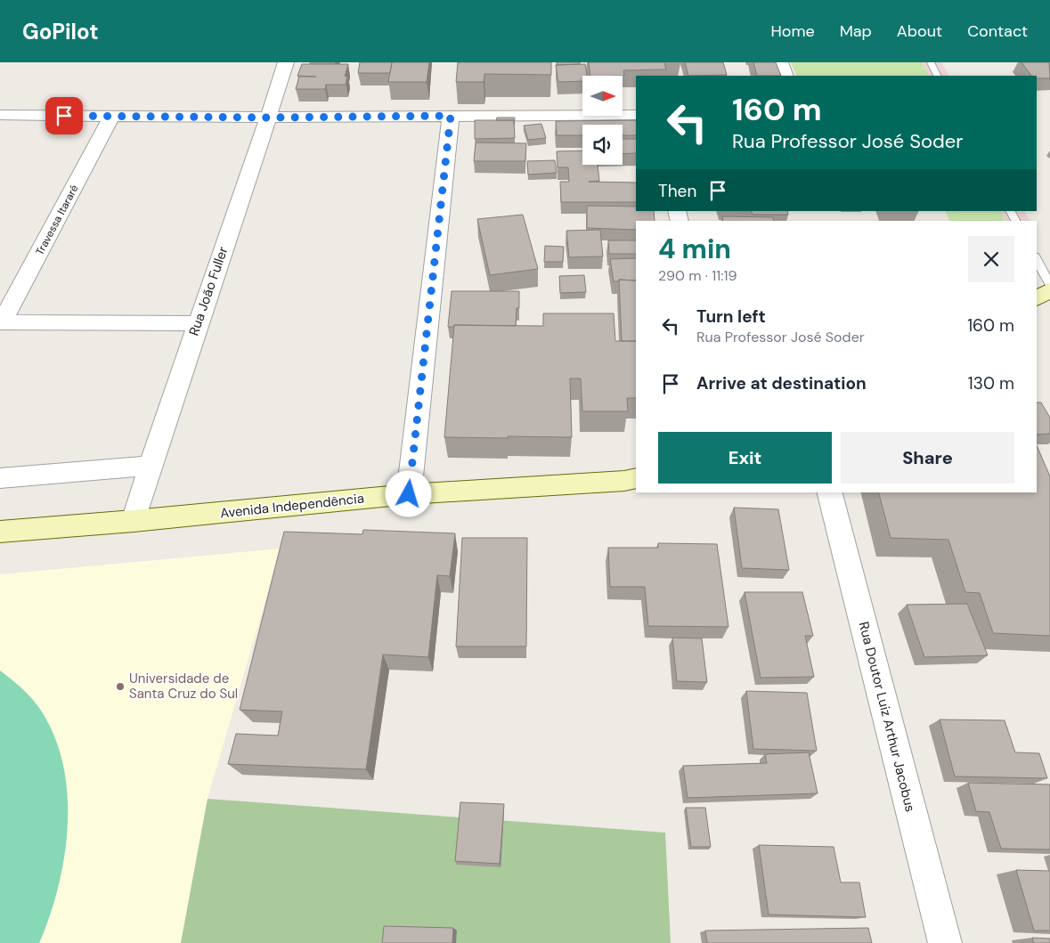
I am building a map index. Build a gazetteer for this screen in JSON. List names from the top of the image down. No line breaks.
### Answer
{"streets":{"main road":["Avenida Independência"],"street":["Travessa Itararé","Rua João Fuller","Rua Doutor Luiz Arthur Jacobus"]},"crossings":[["Rua João Fuller","Avenida Independência"]],"places":["Universidade de Santa Cruz do Sul"],"north":"right","page":{"header":"GoPilot","nav":["Home","Map","About","Contact"],"turn":["160 m","Rua Professor José Soder"],"then":"Then","heading":["4 min","290 m · 11:19"],"list":[{"name":"Turn left","note":"Rua Professor José Soder","value":"160 m"},{"name":"Arrive at destination","value":"130 m"}],"buttons":["Exit","Share"]}}
